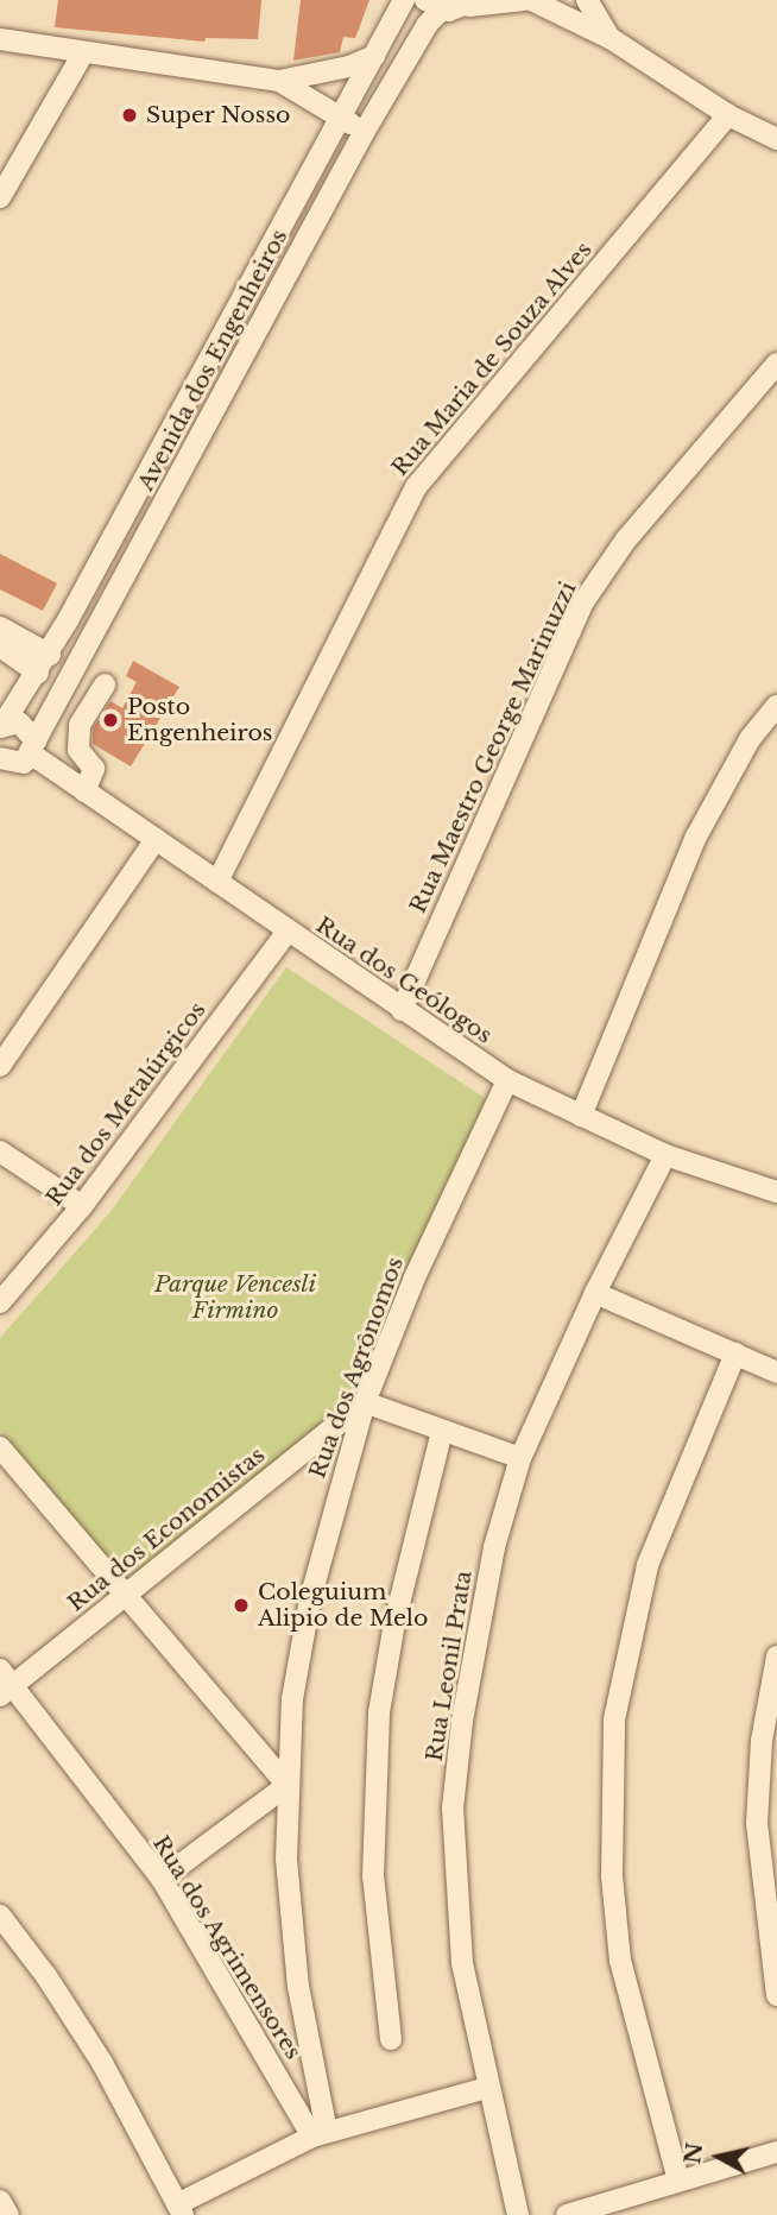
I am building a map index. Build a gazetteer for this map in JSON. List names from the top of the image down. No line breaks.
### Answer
{"streets":{"street":["Rua Maria de Souza Alves","Avenida dos Engenheiros","Rua Maestro George Marinuzzi","Rua dos Geólogos","Rua dos Metalúrgicos","Rua dos Agrônomos","Rua dos Economistas","Rua Leonil Prata","Rua dos Agrimensores"]},"crossings":[["Rua Maria de Souza Alves","Rua dos Geólogos"],["Avenida dos Engenheiros","Rua dos Geólogos"],["Rua Maestro George Marinuzzi","Rua dos Geólogos"],["Rua dos Geólogos","Rua dos Metalúrgicos"],["Rua dos Geólogos","Rua dos Agrônomos"],["Rua dos Geólogos","Rua Leonil Prata"],["Rua dos Agrônomos","Rua dos Economistas"],["Rua dos Agrônomos","Rua dos Agrimensores"],["Rua dos Economistas","Rua dos Agrimensores"]],"parks":["Parque Vencesli Firmino"],"places":["Super Nosso","Posto Engenheiros","Coleguium Alipio de Melo"],"north":"left"}
